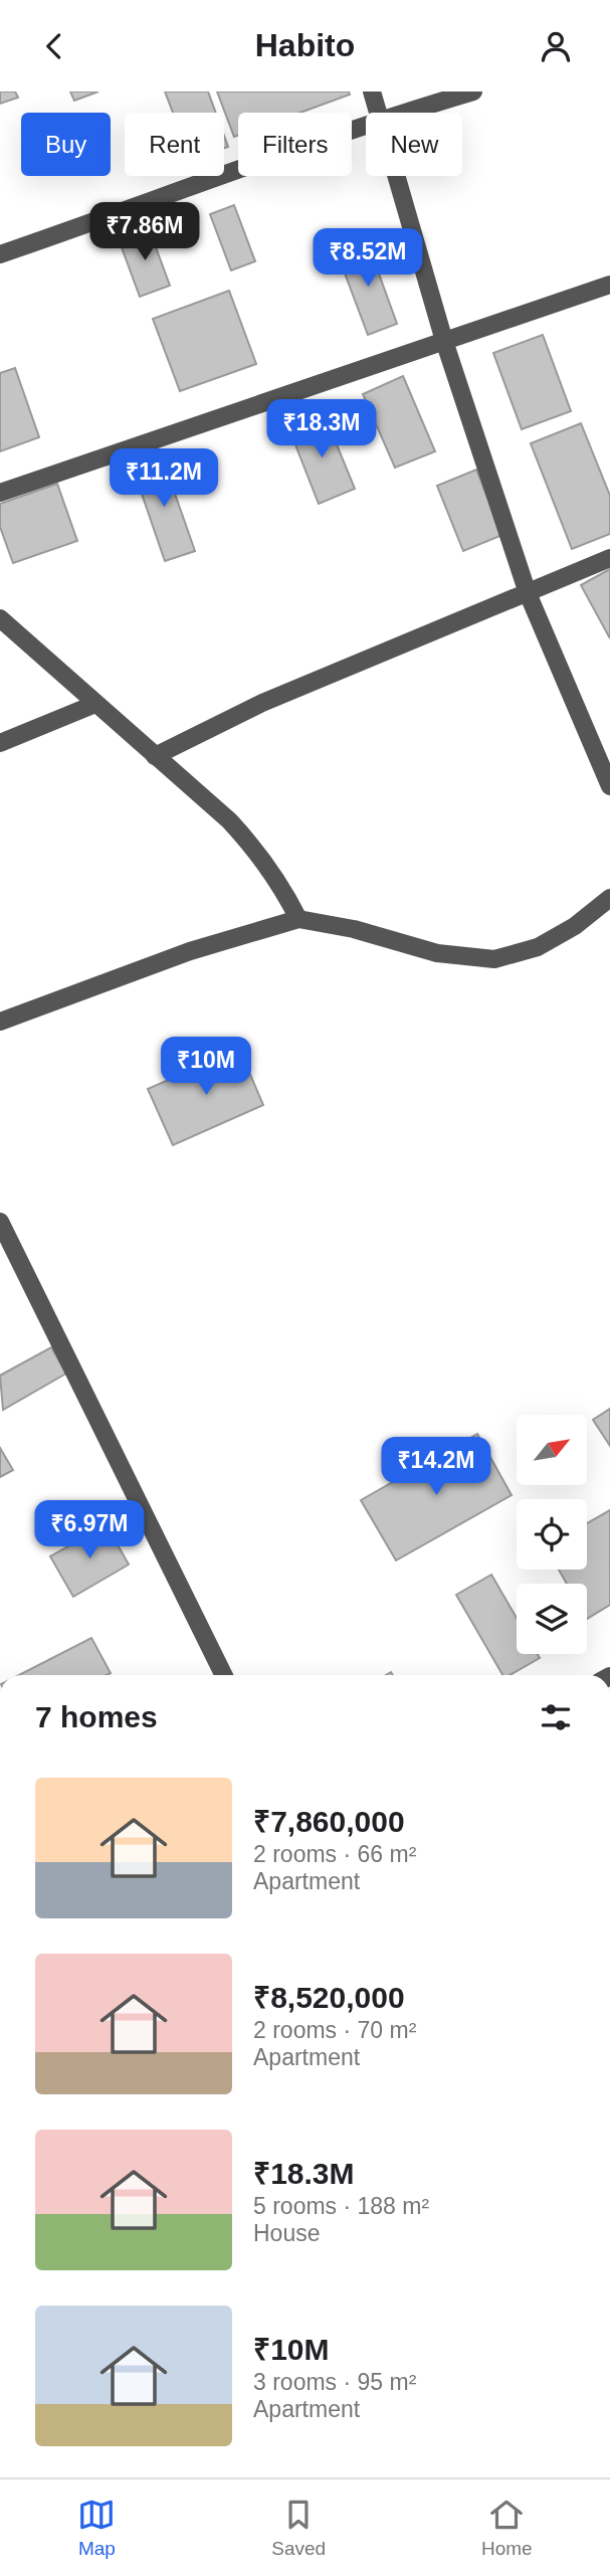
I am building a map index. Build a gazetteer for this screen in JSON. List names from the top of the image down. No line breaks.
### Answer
{"north":"top right","page":{"header":"Habito","chip":["Buy","Rent","Filters","New"],"price":["₹7.86M","₹8.52M","₹18.3M","₹11.2M","₹10M","₹14.2M","₹6.97M"],"heading":"7 homes","list":[{"name":"₹7,860,000","note":"2 rooms · 66 m² · Apartment"},{"name":"₹8,520,000","note":"2 rooms · 70 m² · Apartment"},{"name":"₹18.3M","note":"5 rooms · 188 m² · House"},{"name":"₹10M","note":"3 rooms · 95 m² · Apartment"}],"tabs":["Map","Saved","Home"]}}
